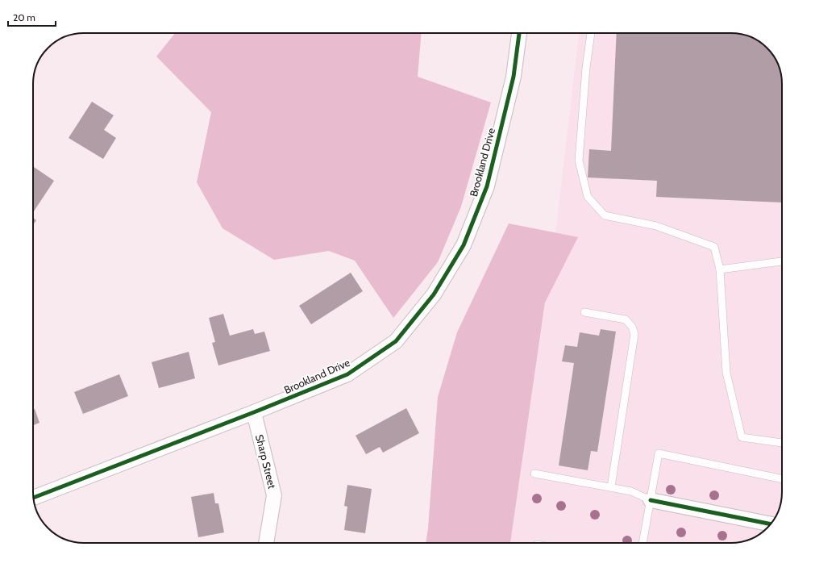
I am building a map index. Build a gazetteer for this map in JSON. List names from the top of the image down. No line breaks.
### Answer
{"streets":{"street":["Brookland Drive","Sharp Street"]},"crossings":[["Brookland Drive","Sharp Street"]],"scale_bar":"20 m"}
